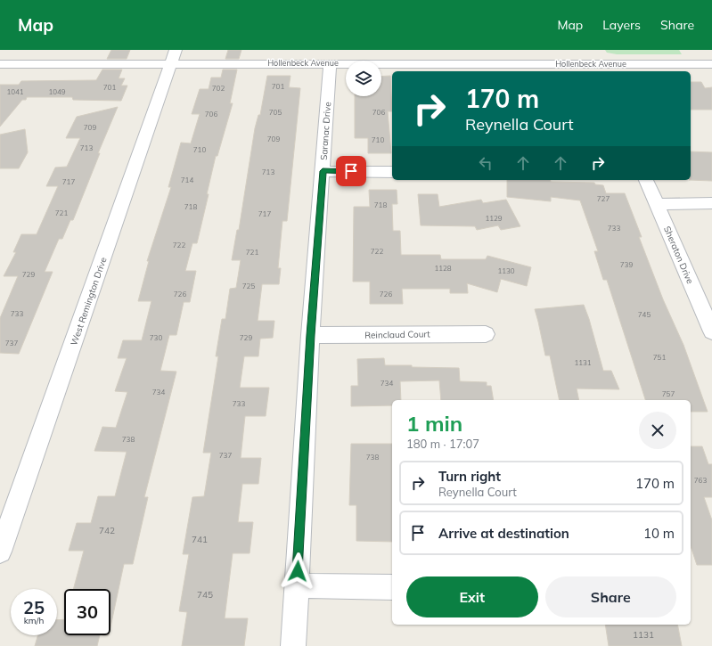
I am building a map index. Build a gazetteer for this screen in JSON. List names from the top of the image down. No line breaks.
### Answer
{"streets":{"street":["Hollenbeck Avenue","Saranac Drive","Sheraton Drive","West Remington Drive","Reinclaud Court"]},"crossings":[["Hollenbeck Avenue","Saranac Drive"],["Hollenbeck Avenue","West Remington Drive"],["Saranac Drive","Reinclaud Court"]],"house_numbers":["701","701","702","1041","1049","705","706","706","709","709","710","713","710","713","714","717","727","718","718","721","717","1129","733","722","722","721","739","1128","1130","729","725","726","726","733","745","730","729","737","751","1131","734","734","757","733","738","737","738","763","742","741","745","1131"],"page":{"header":"Map","nav":["Map","Layers","Share"],"turn":["170 m","Reynella Court"],"heading":["1 min","180 m · 17:07"],"list":[{"name":"Turn right","note":"Reynella Court","value":"170 m"},{"name":"Arrive at destination","value":"10 m"}],"buttons":["Exit","Share"],"speed":"25 km/h","limit":"30"}}
